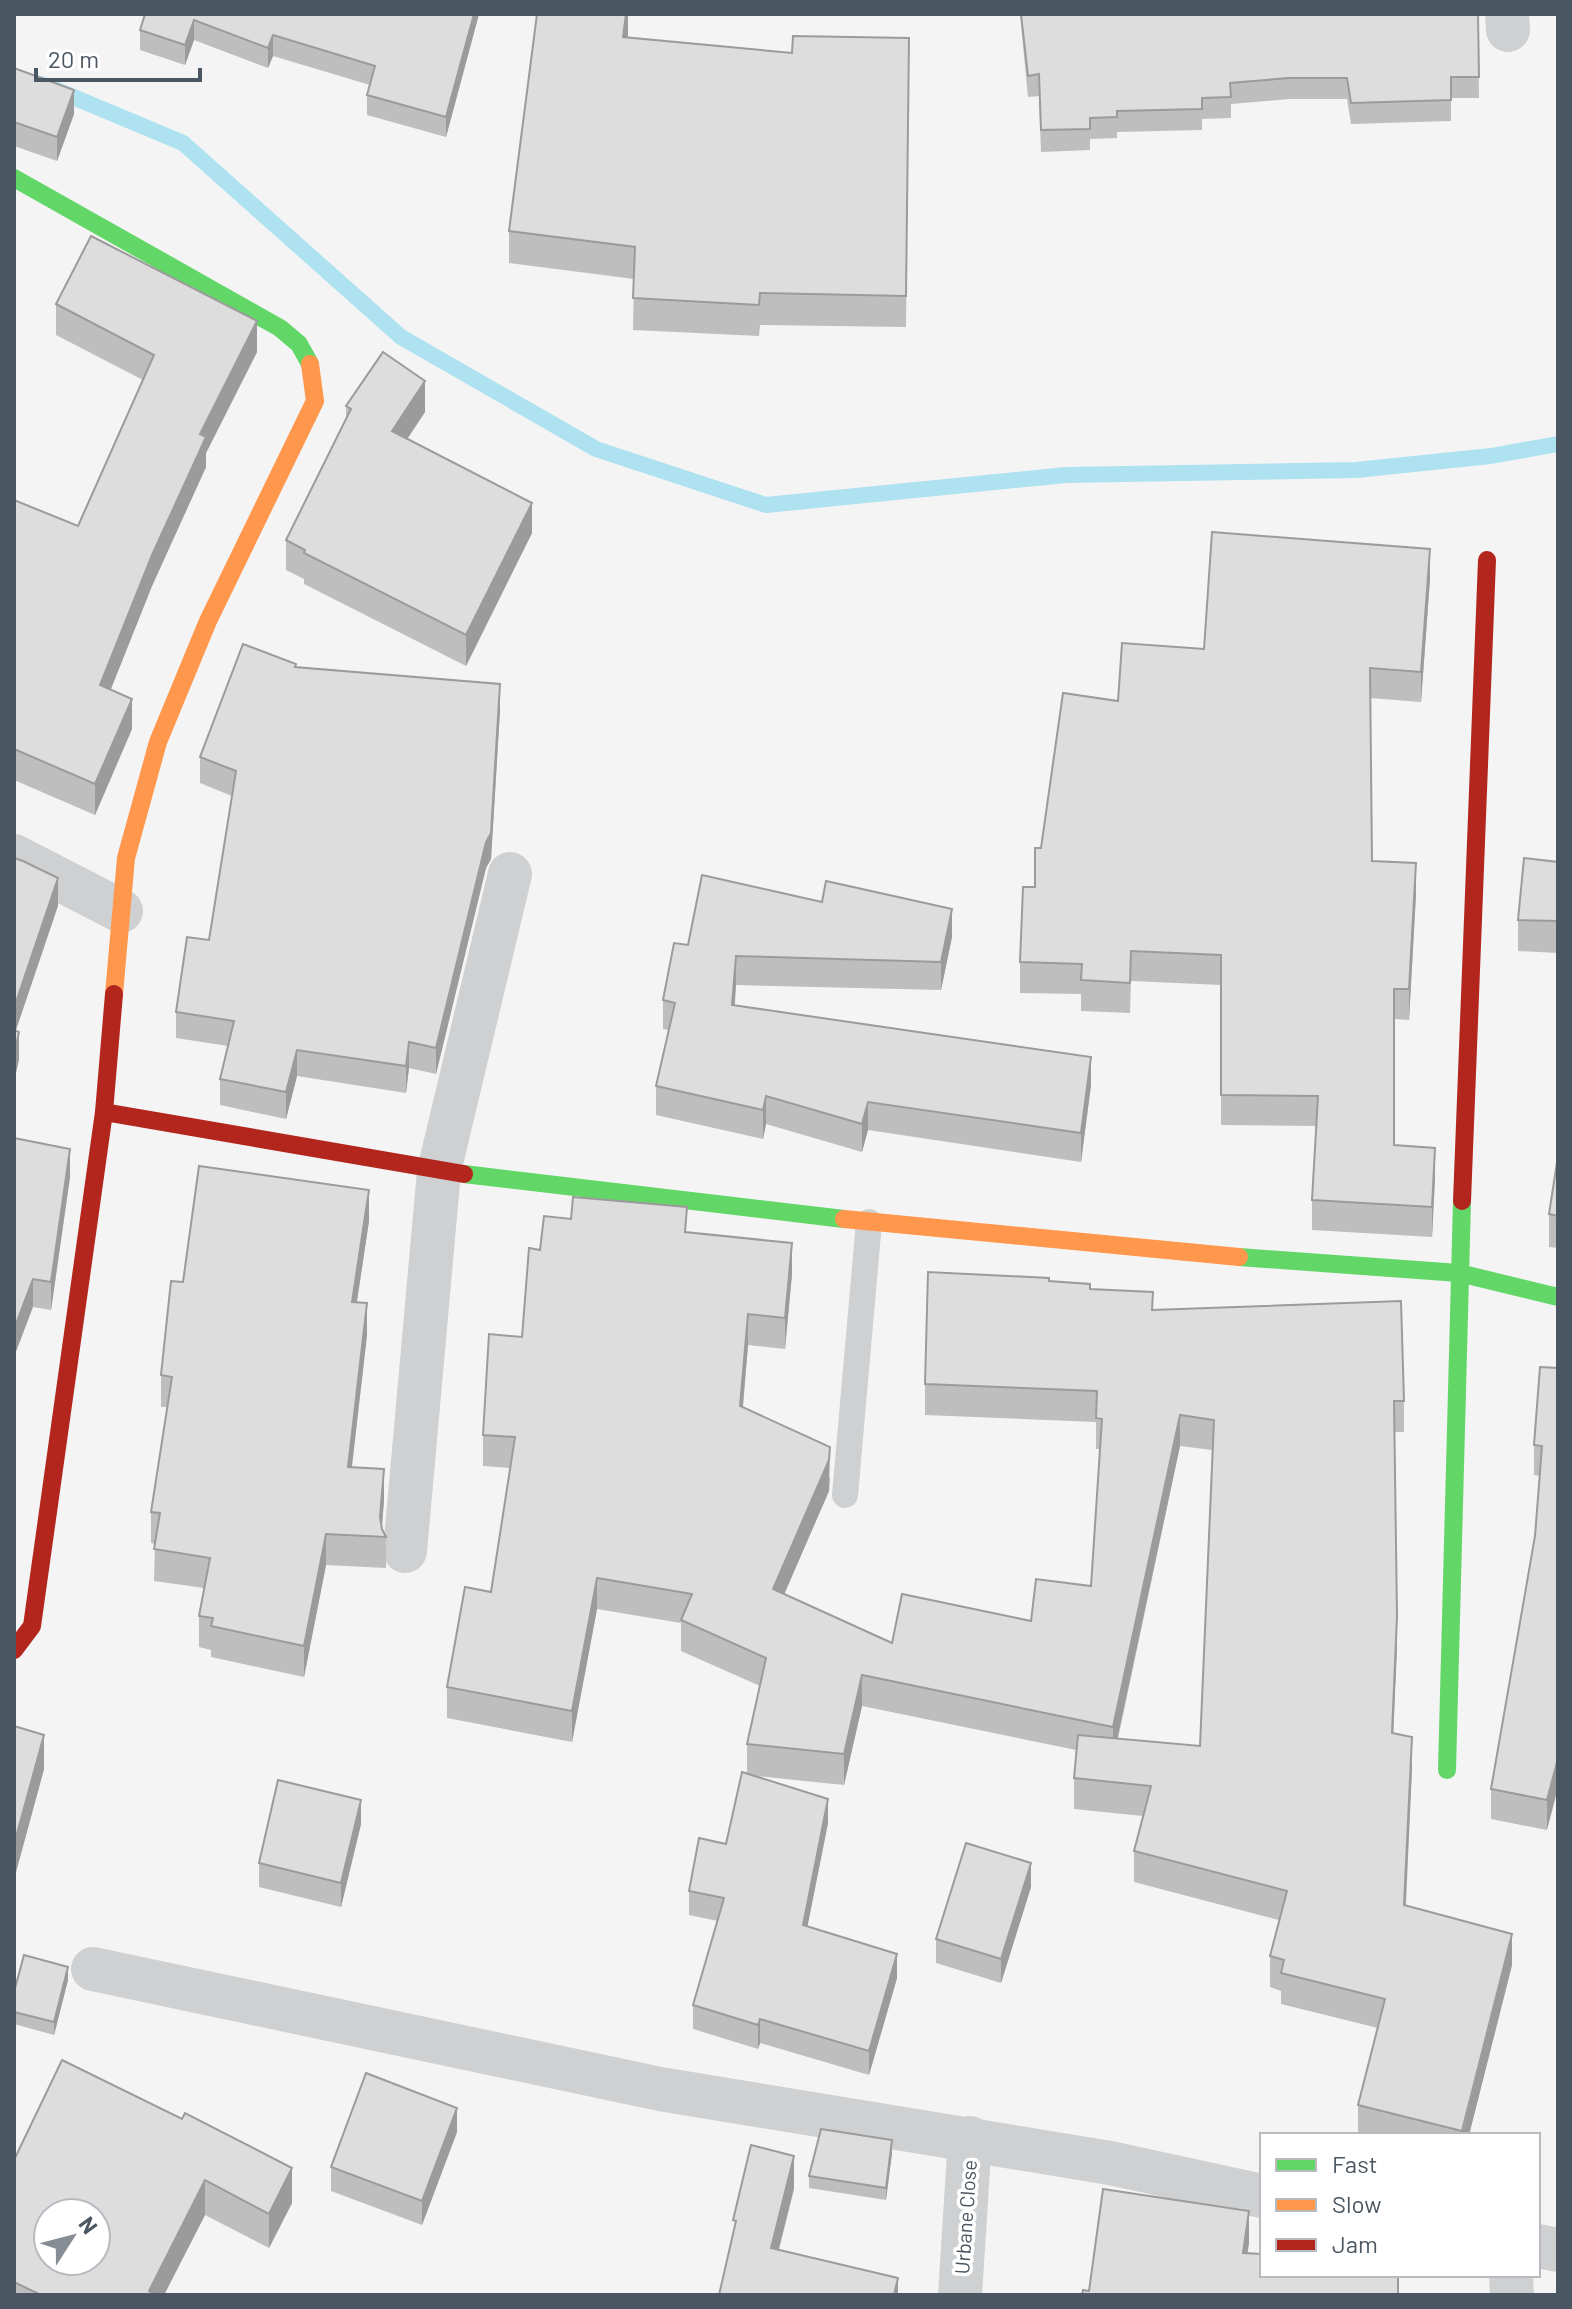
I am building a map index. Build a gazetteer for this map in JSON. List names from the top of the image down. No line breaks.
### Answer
{"streets":{"street":["Urbane Close"]},"legend":["Fast","Slow","Jam"],"scale_bar":"20 m","north":"top right"}
